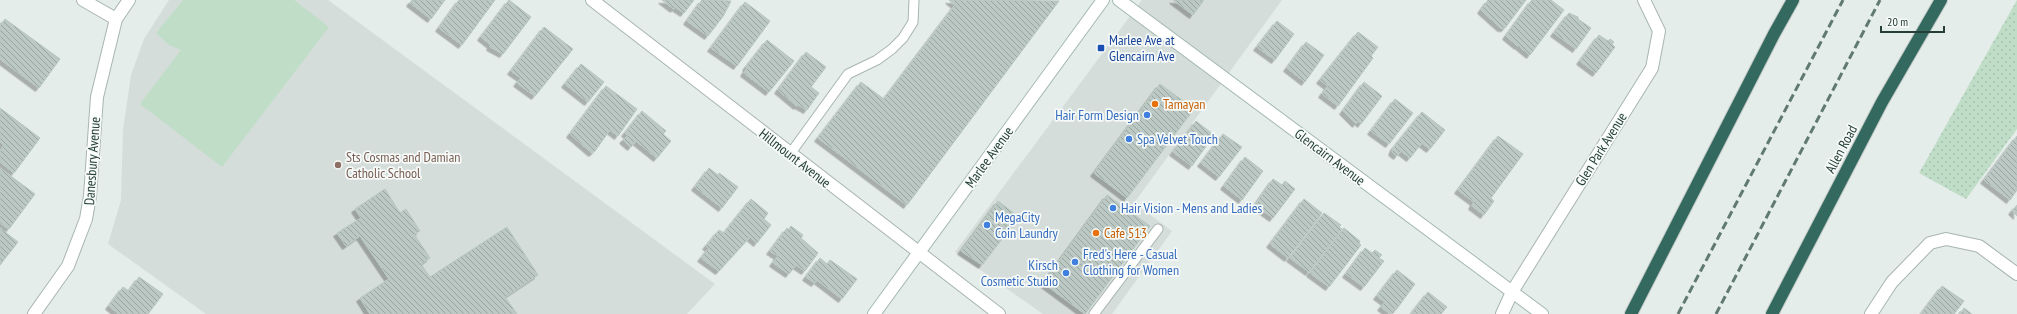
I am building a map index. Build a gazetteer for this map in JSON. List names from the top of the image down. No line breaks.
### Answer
{"streets":{"highway":["Allen Road"],"street":["Glen Park Avenue","Marlee Avenue","Glencairn Avenue","Hillmount Avenue","Danesbury Avenue"]},"crossings":[["Glen Park Avenue","Glencairn Avenue"],["Marlee Avenue","Hillmount Avenue"]],"places":{"transit":["Marlee Ave at Glencairn Ave"],"other":["Tamayan","Hair Form Design","Spa Velvet Touch","Sts Cosmas and Damian Catholic School","Hair Vision - Mens and Ladies","MegaCity Coin Laundry","Cafe 513","Fred's Here - Casual Clothing for Women","Kirsch Cosmetic Studio"]},"scale_bar":"20 m"}
